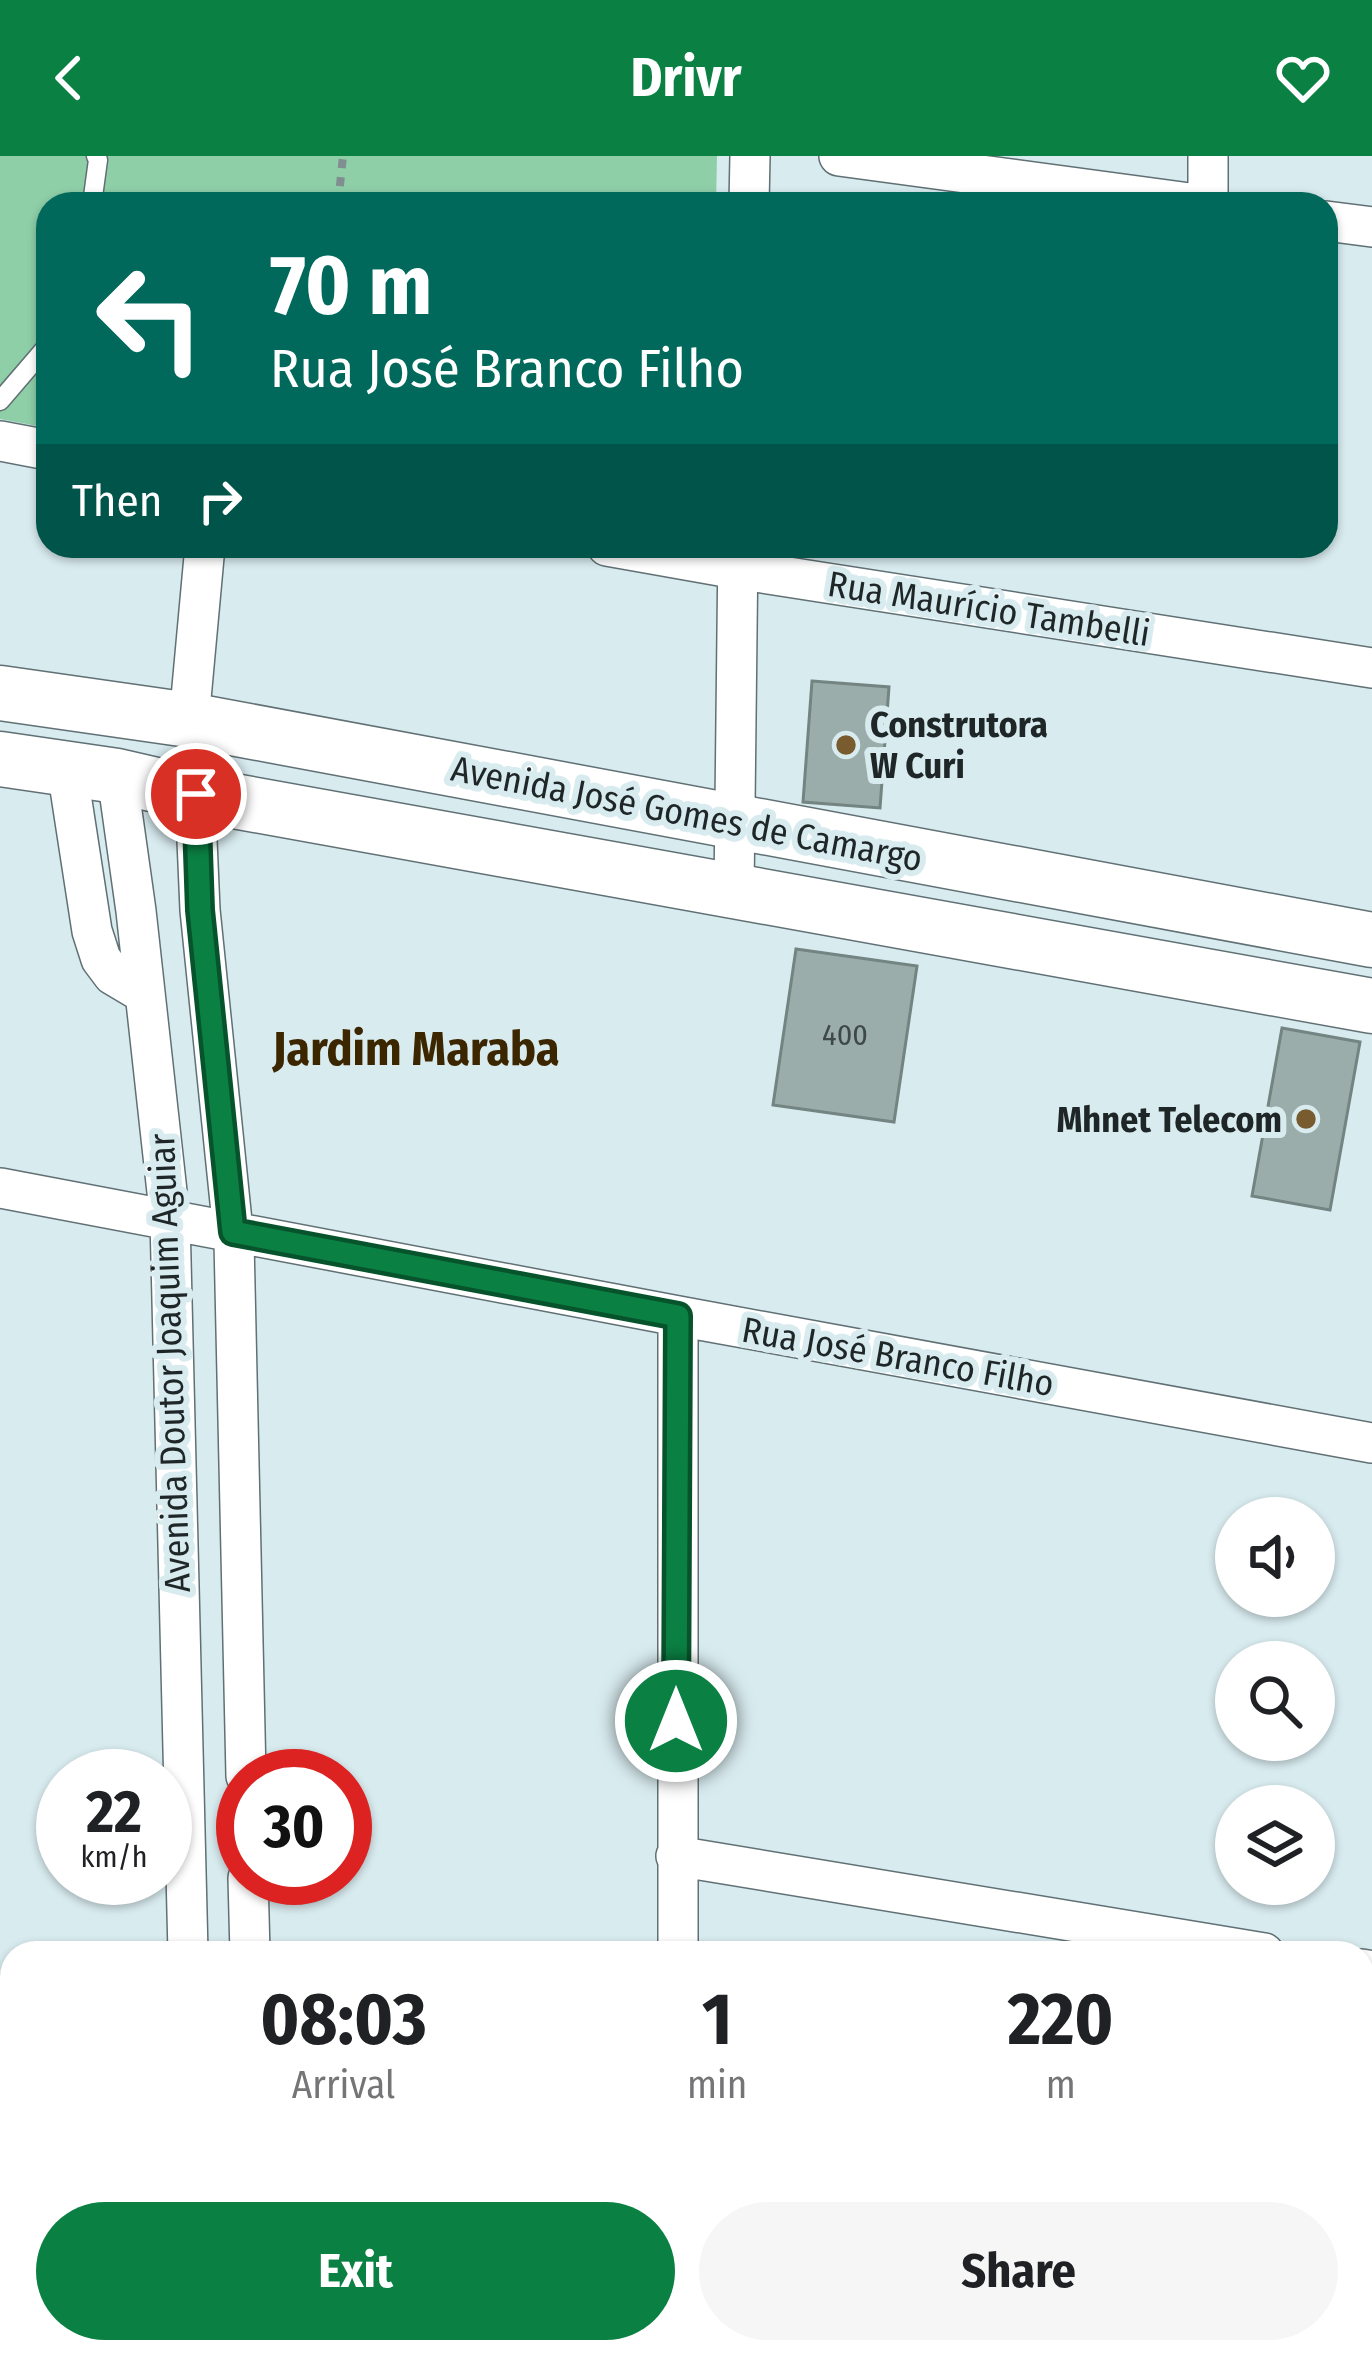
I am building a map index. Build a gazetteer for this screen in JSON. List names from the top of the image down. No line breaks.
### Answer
{"streets":{"main road":["Avenida José Gomes de Camargo"],"street":["Rua Maurício Tambelli","Rua José Branco Filho","Avenida Doutor Joaquim Aguiar"]},"crossings":[["Avenida José Gomes de Camargo","Avenida Doutor Joaquim Aguiar"],["Rua José Branco Filho","Avenida Doutor Joaquim Aguiar"]],"districts":["Jardim Maraba"],"places":["Construtora W Curi","Mhnet Telecom"],"house_numbers":["400"],"page":{"header":"Drivr","turn":["70 m","Rua José Branco Filho"],"then":"Then","speed":"22 km/h","limit":"30","eta":["08:03","Arrival","1","min","220","m"],"buttons":["Exit","Share"]}}
